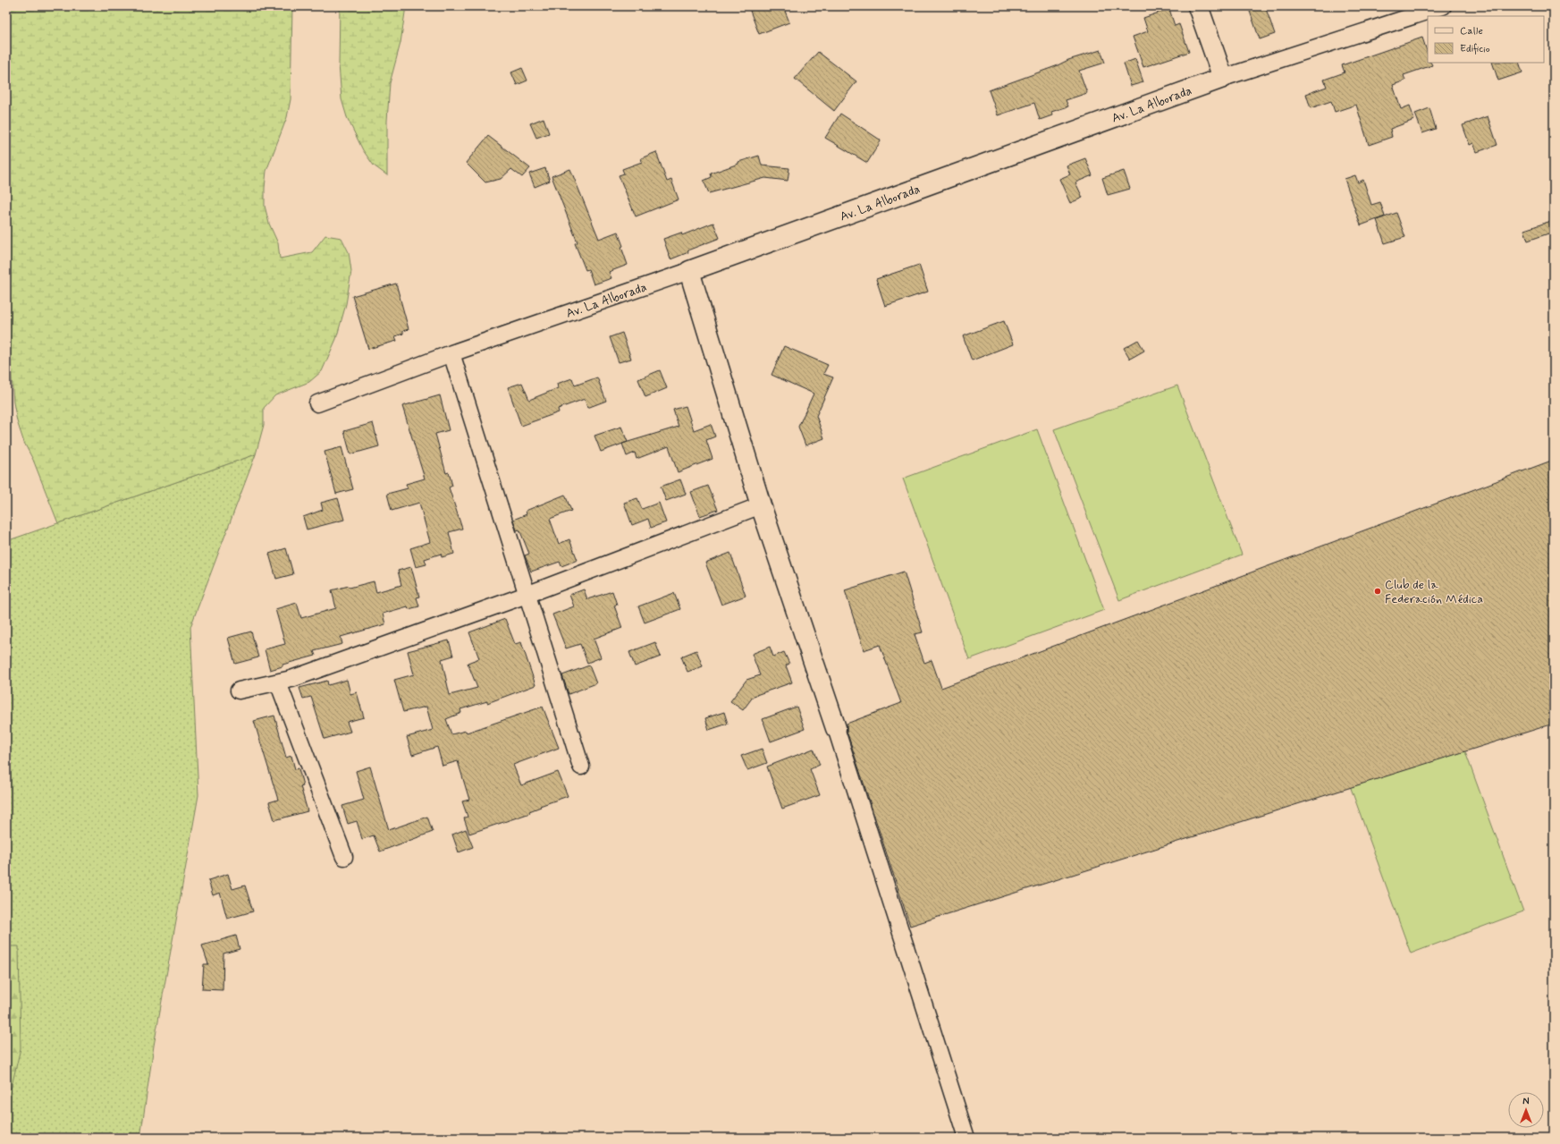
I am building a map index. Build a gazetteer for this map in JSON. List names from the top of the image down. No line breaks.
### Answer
{"streets":{"main road":["Av. La Alborada"]},"places":["Club de la Federación Médica"],"legend":["Calle","Edificio"],"north":"top"}
